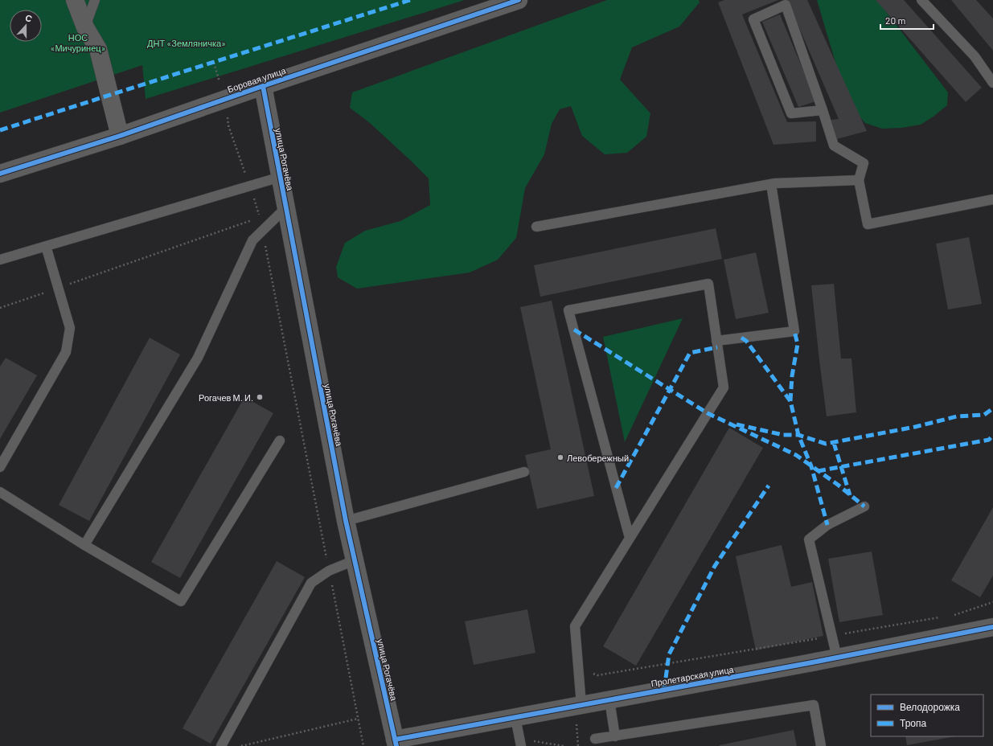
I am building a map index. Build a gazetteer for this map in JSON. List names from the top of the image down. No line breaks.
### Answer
{"streets":{"street":["Боровая улица","улица Рогачёва","Пролетарская улица"]},"crossings":[["Боровая улица","улица Рогачёва"],["улица Рогачёва","Пролетарская улица"]],"parks":["НОС «Мичуринец»","ДНТ «Земляничка»"],"places":["Рогачев М. И.","Левобережный"],"legend":["Велодорожка","Тропа"],"scale_bar":"20 m","north":"top"}
